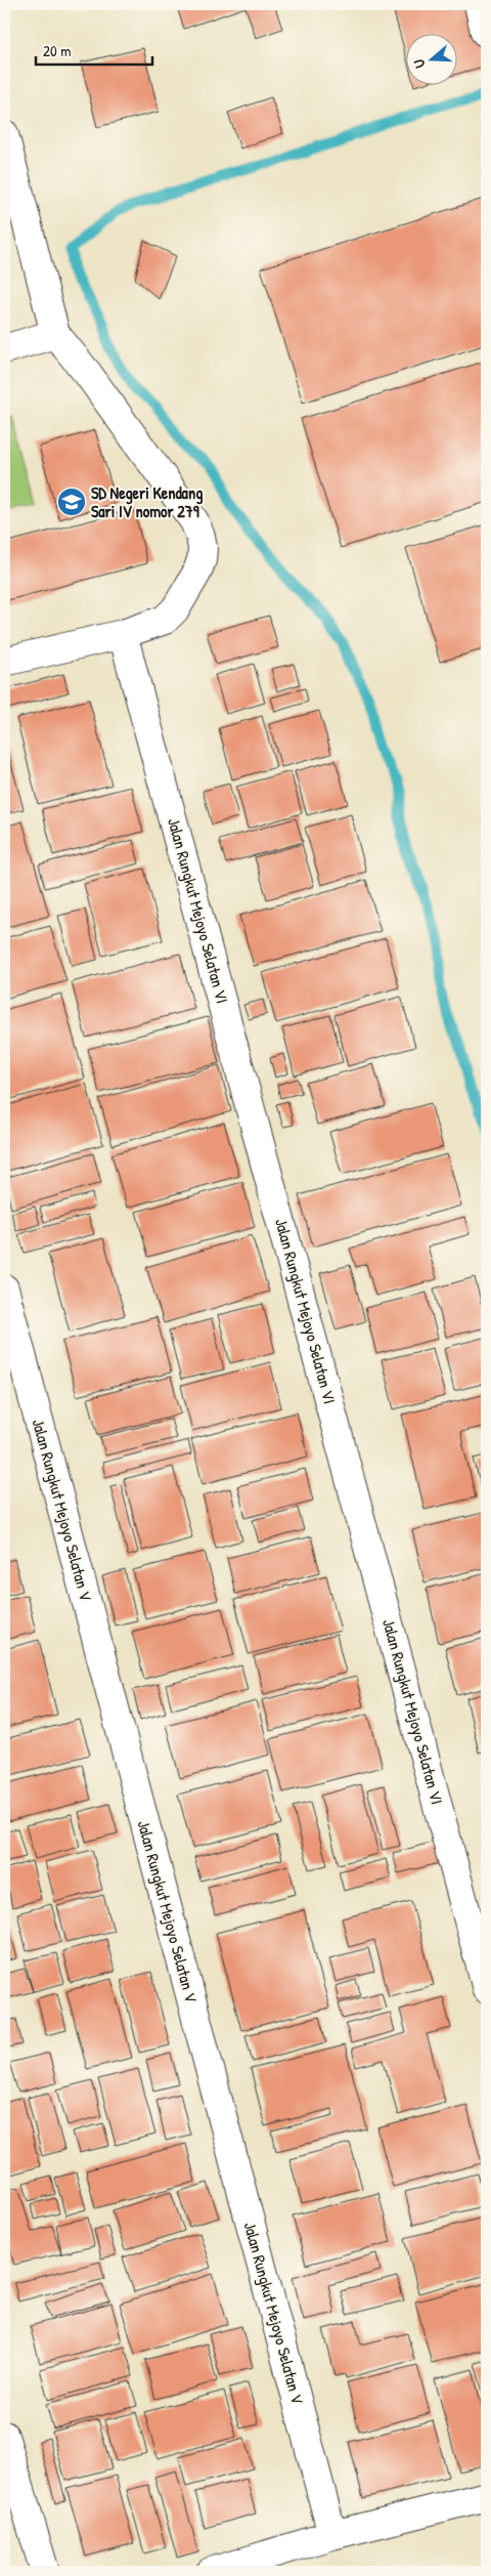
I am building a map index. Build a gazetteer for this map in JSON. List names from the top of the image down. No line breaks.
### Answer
{"streets":{"street":["Jalan Rungkut Mejoyo Selatan VI","Jalan Rungkut Mejoyo Selatan V"]},"places":{"school or university":["SD Negeri Kendang Sari IV nomor 279"]},"scale_bar":"20 m","north":"left"}
